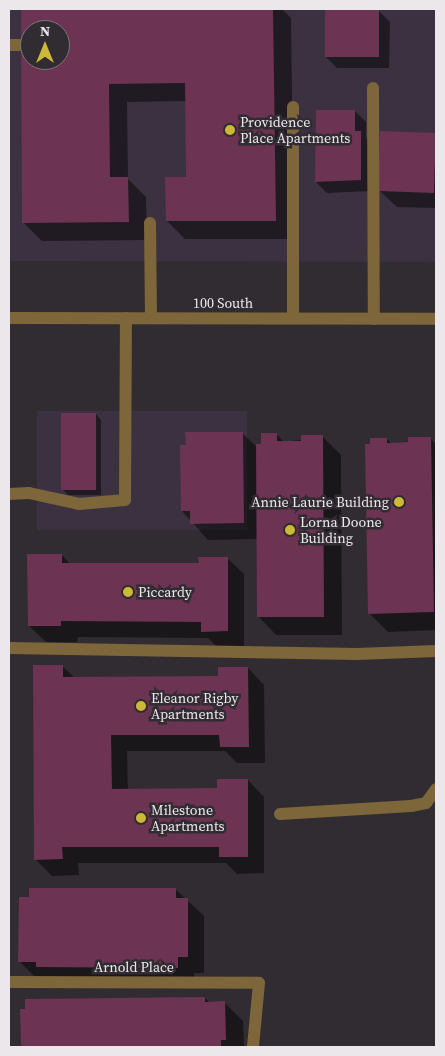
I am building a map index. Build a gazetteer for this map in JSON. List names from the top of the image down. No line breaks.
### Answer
{"streets":{"street":["100 South","Arnold Place"]},"places":["Providence Place Apartments","Annie Laurie Building","Lorna Doone Building","Piccardy","Eleanor Rigby Apartments","Milestone Apartments"],"north":"top"}
